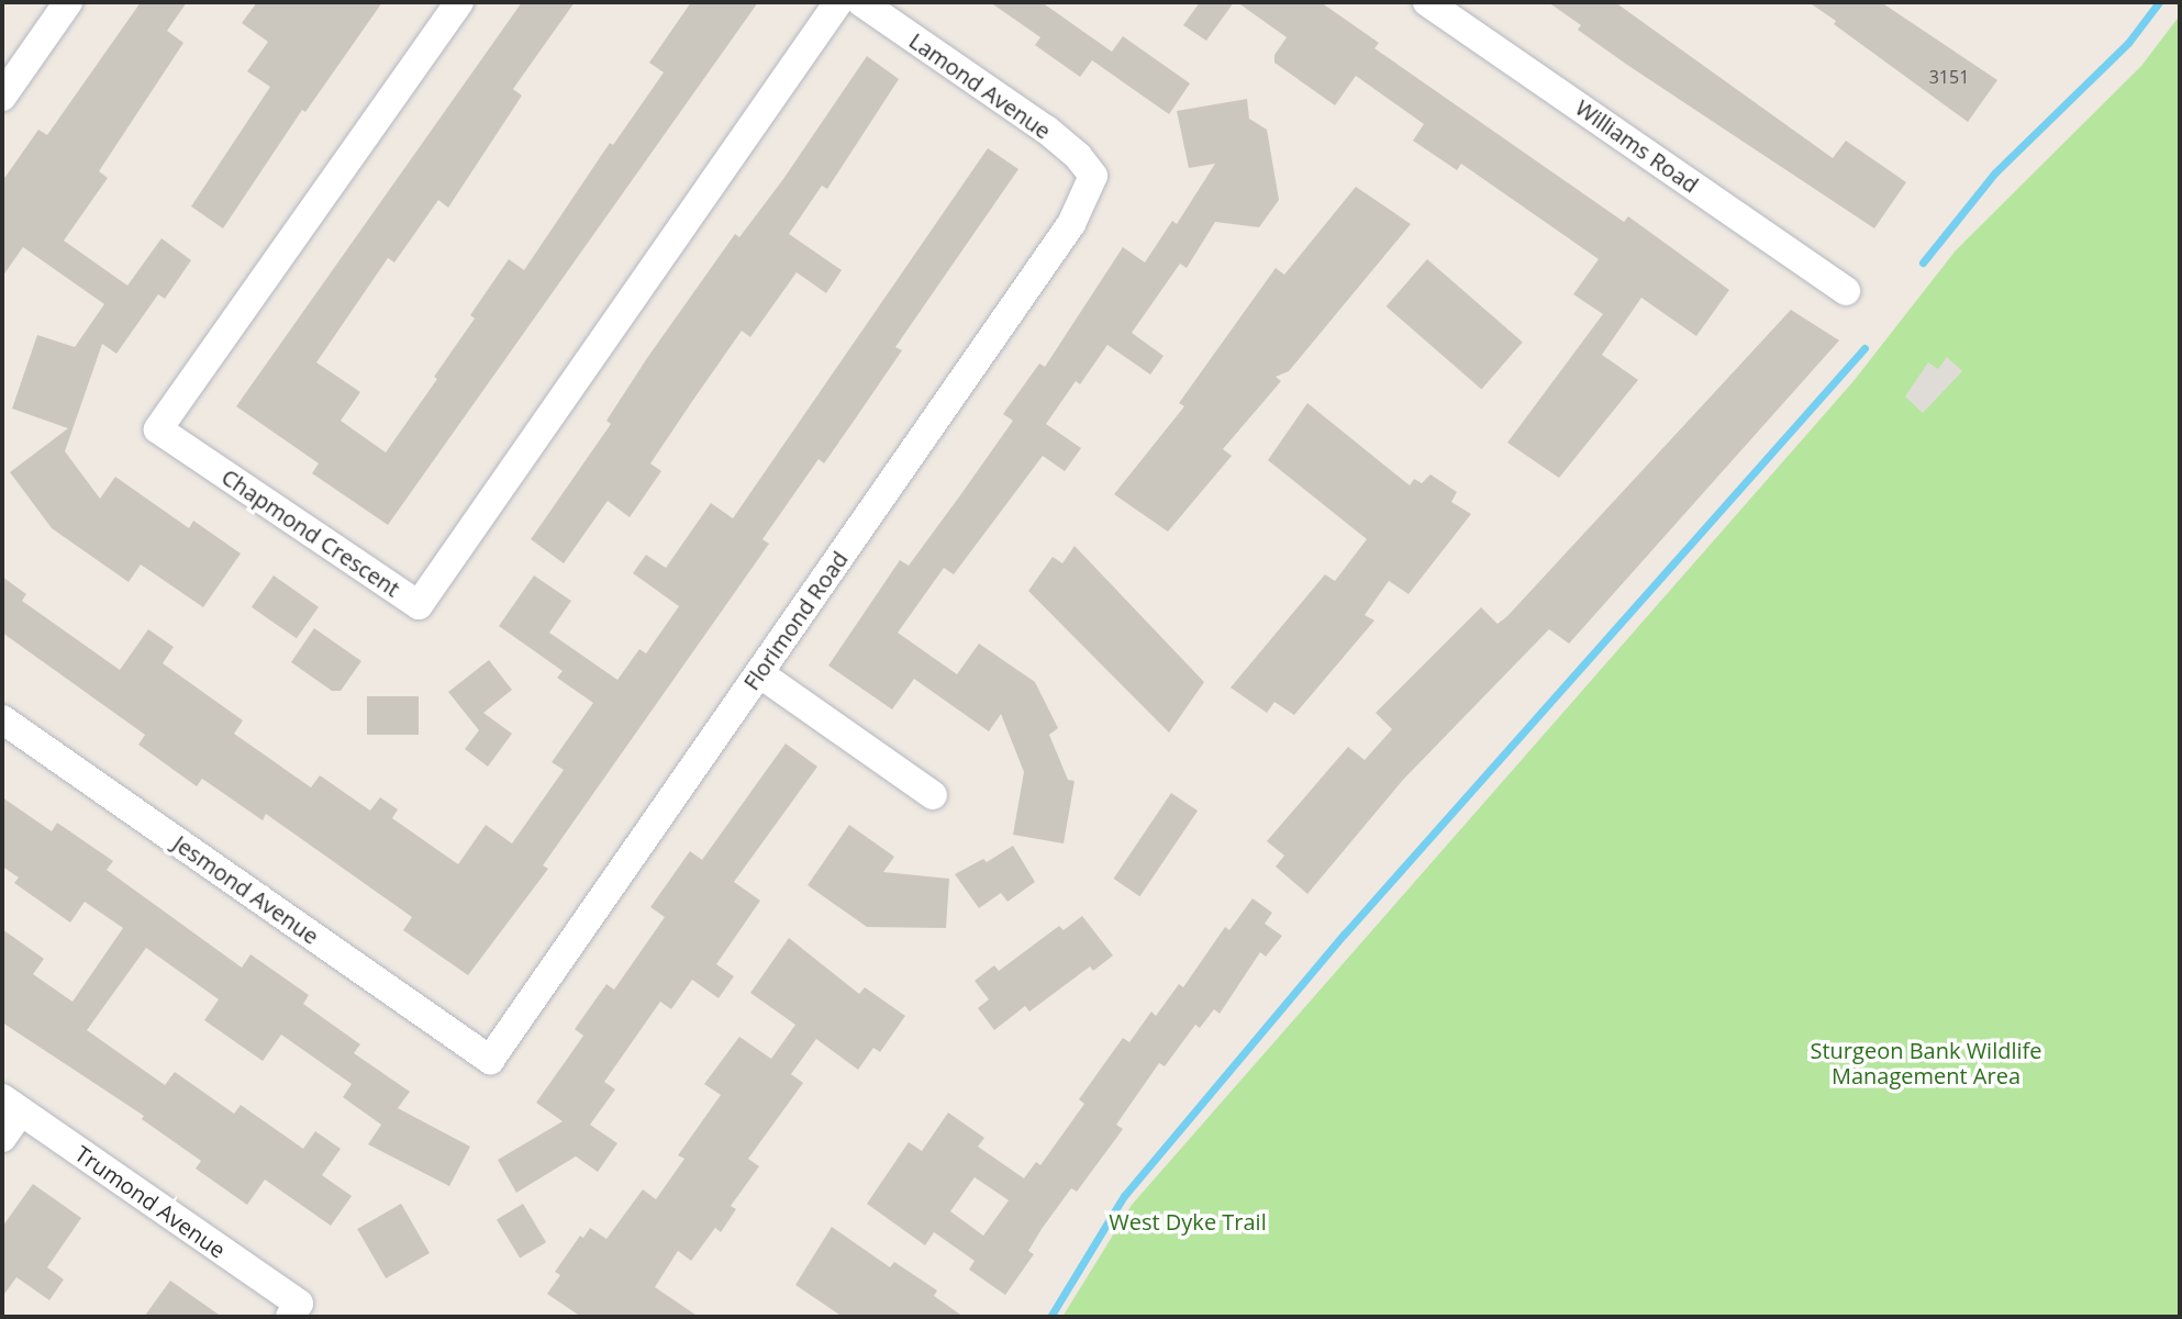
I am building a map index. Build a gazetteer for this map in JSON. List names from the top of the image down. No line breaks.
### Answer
{"streets":{"street":["Lamond Avenue","Williams Road","Chapmond Crescent","Florimond Road","Jesmond Avenue","Trumond Avenue"]},"crossings":[["Lamond Avenue","Florimond Road"],["Florimond Road","Jesmond Avenue"]],"parks":["Sturgeon Bank Wildlife Management Area","West Dyke Trail"],"house_numbers":["3151"]}
